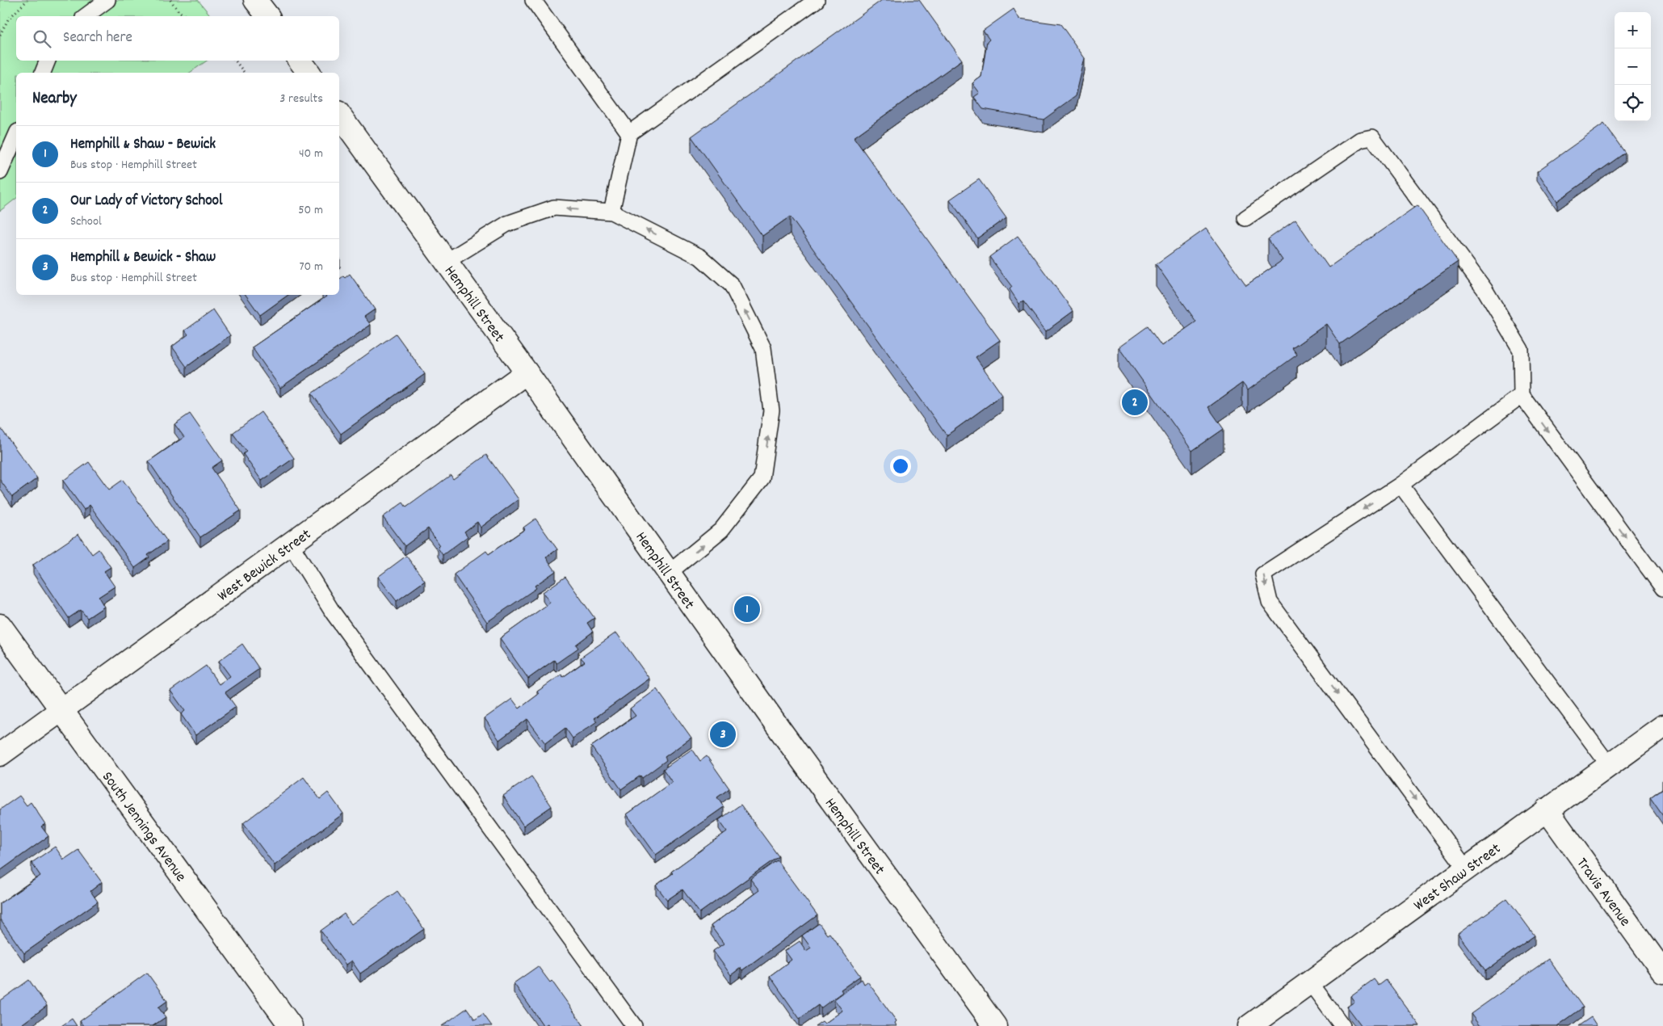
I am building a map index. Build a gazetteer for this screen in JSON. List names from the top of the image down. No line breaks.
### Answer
{"streets":{"street":["Hemphill Street","West Bewick Street","South Jennings Avenue","West Shaw Street","Travis Avenue"]},"crossings":[["Hemphill Street","West Bewick Street"],["West Bewick Street","South Jennings Avenue"],["West Shaw Street","Travis Avenue"]],"page":{"map_buttons":["+","−"],"search":"Search here","heading":["Nearby","3 results"],"list":[{"mark":"1","name":"Hemphill & Shaw - Bewick","note":"Bus stop · Hemphill Street","value":"40 m"},{"mark":"2","name":"Our Lady of Victory School","note":"School","value":"50 m"},{"mark":"3","name":"Hemphill & Bewick - Shaw","note":"Bus stop · Hemphill Street","value":"70 m"}],"pins":["2","1","3"]}}
